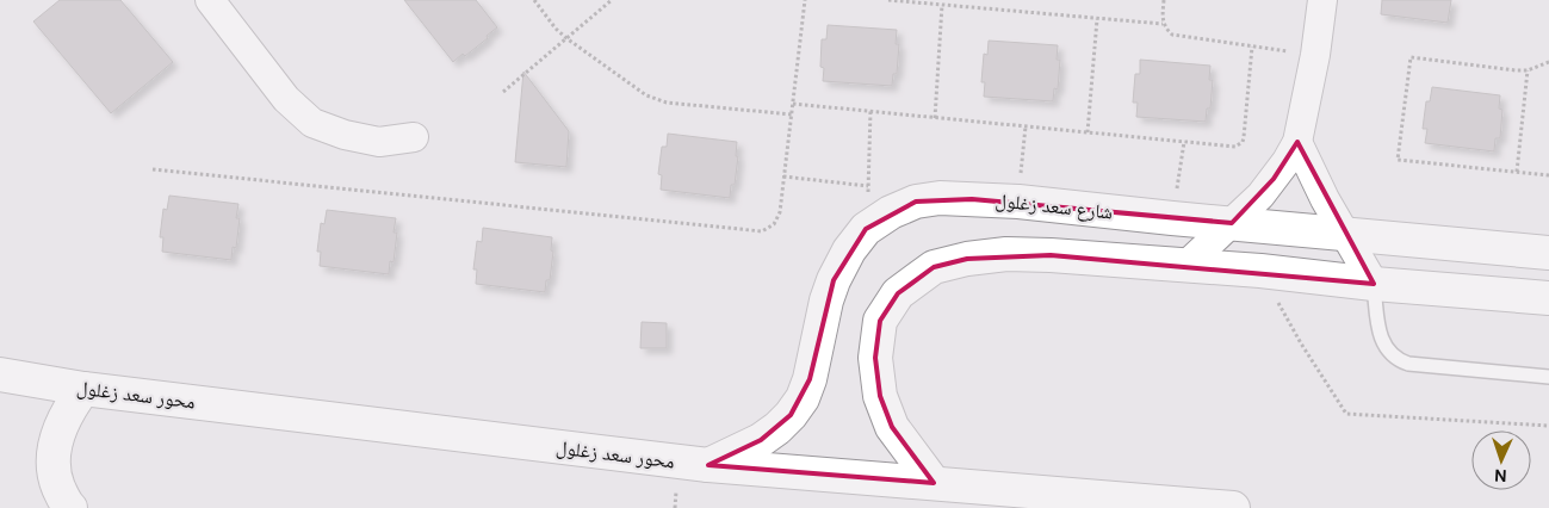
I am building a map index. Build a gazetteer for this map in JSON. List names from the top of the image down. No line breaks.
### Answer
{"streets":{"street":["شارع سعد زغلول","محور سعد زغلول"]},"crossings":[["شارع سعد زغلول","محور سعد زغلول"]],"north":"bottom"}
